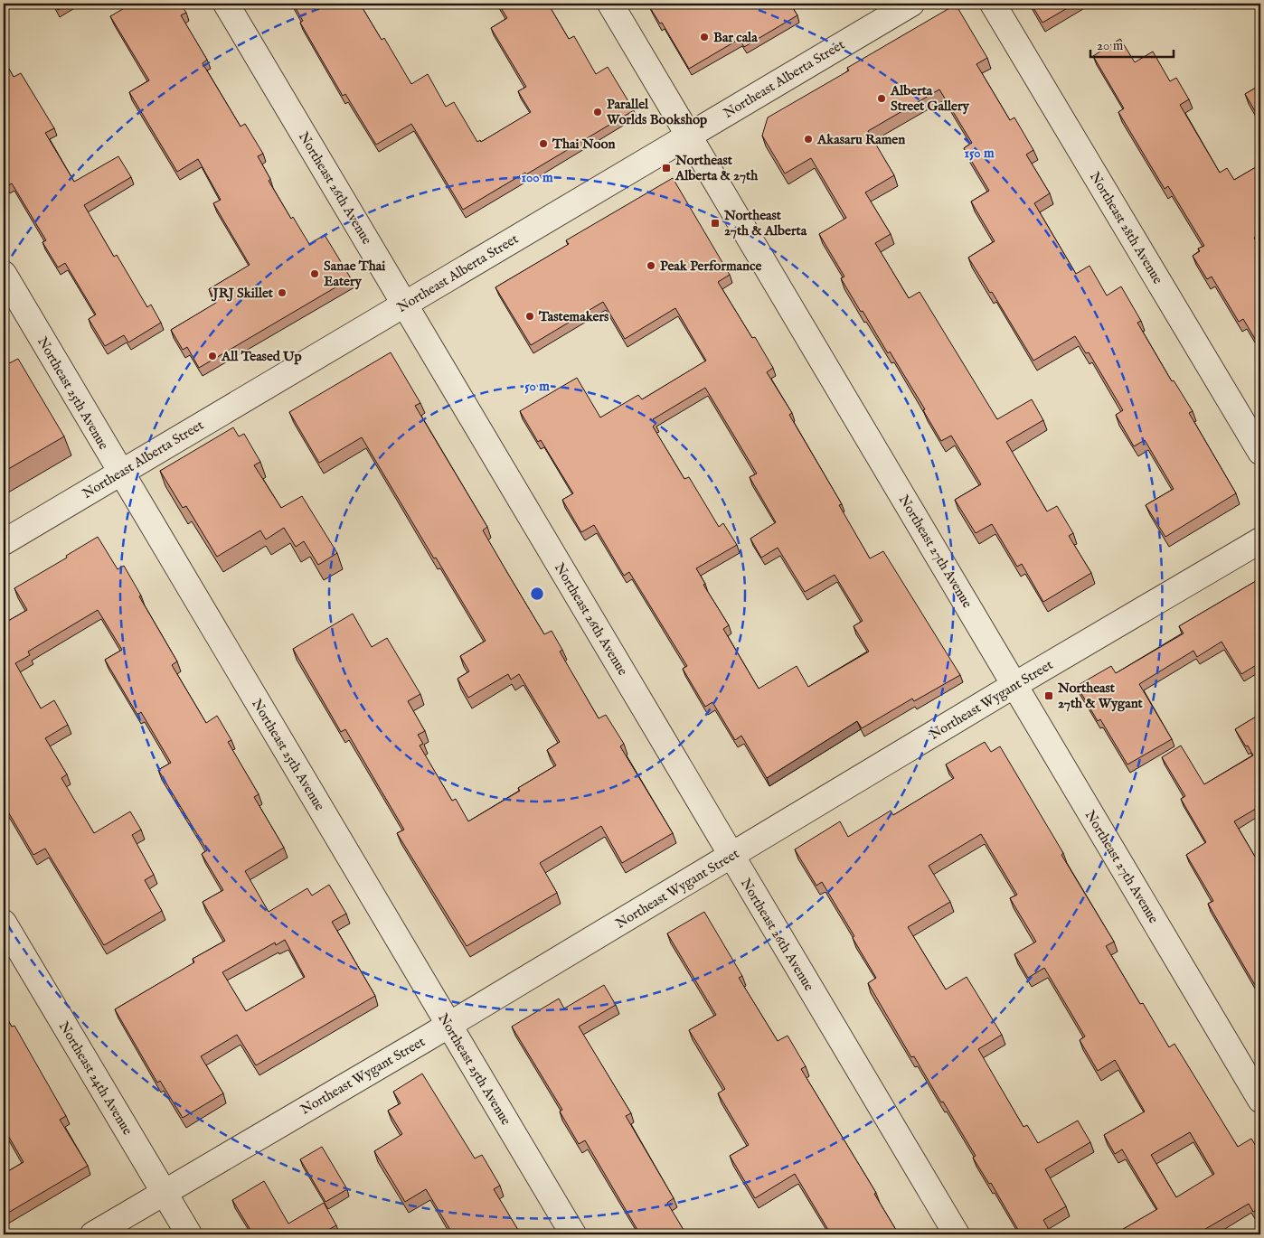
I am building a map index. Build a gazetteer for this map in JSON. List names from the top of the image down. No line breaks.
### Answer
{"streets":{"street":["Northeast Alberta Street","Northeast 26th Avenue","Northeast 28th Avenue","Northeast 25th Avenue","Northeast 27th Avenue","Northeast Wygant Street","Northeast 24th Avenue"]},"crossings":[["Northeast Alberta Street","Northeast 26th Avenue"],["Northeast Alberta Street","Northeast 25th Avenue"],["Northeast Alberta Street","Northeast 27th Avenue"],["Northeast 26th Avenue","Northeast Wygant Street"],["Northeast 25th Avenue","Northeast Wygant Street"],["Northeast 27th Avenue","Northeast Wygant Street"],["Northeast Wygant Street","Northeast 24th Avenue"]],"places":{"other":["Bar cala","Alberta Street Gallery","Parallel Worlds Bookshop","Akasaru Ramen","Thai Noon","Peak Performance","Sanae Thai Eatery","JRJ Skillet","Tastemakers","All Teased Up"],"transit":["Northeast Alberta & 27th","Northeast 27th & Alberta","Northeast 27th & Wygant"]},"scale_bar":"20 m","rings":["150 m","100 m","50 m"]}
